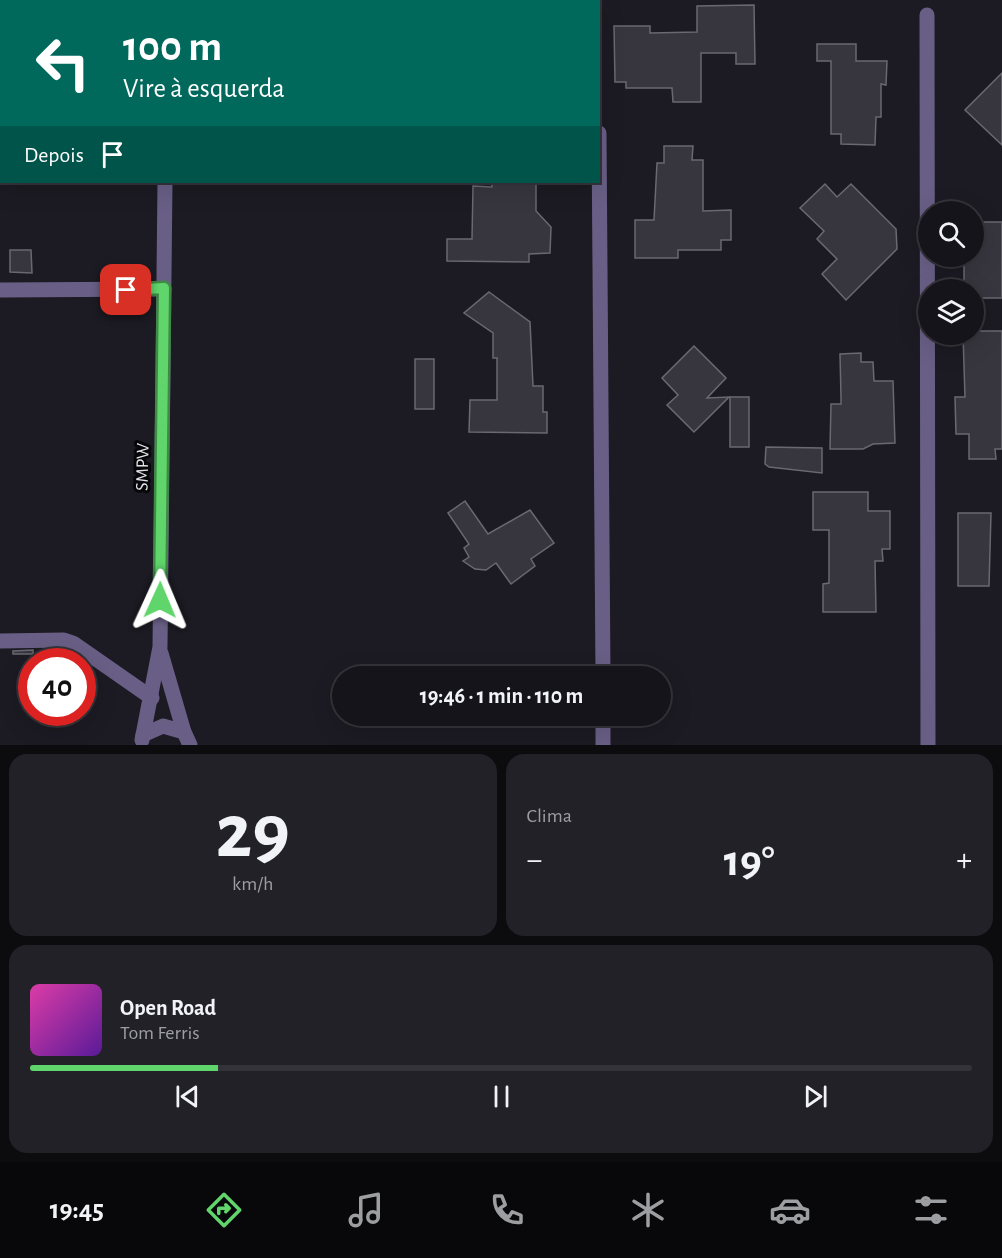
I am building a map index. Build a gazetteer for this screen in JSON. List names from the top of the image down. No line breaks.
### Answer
{"streets":{"street":["SMPW"]},"page":{"turn":["100 m","Vire à esquerda"],"then":"Depois","limit":"40","trip":"19:46 · 1 min · 110 m","tile":[["29","km/h"],"Clima"],"heat":["−","19°","+"],"song":["Open Road","Tom Ferris"],"tabs":"19:45"}}
